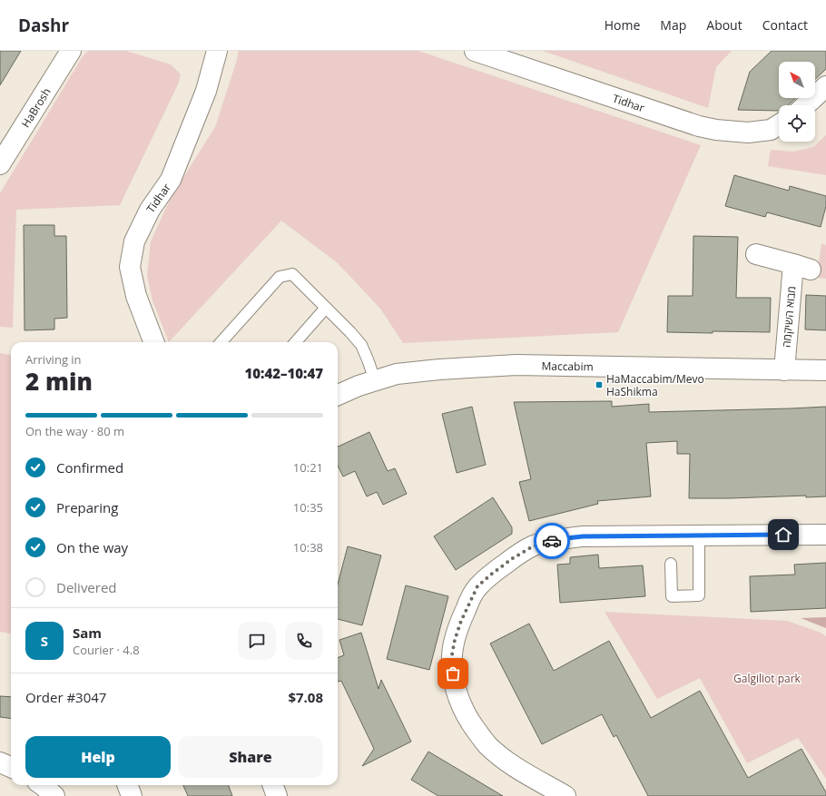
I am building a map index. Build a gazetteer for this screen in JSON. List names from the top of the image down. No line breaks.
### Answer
{"streets":{"street":["Tidhar","HaBrosh","מבוא השיקמה","Maccabim"]},"crossings":[["מבוא השיקמה","Maccabim"]],"parks":["Galgiliot park"],"places":{"transit":["HaMaccabim/Mevo HaShikma"]},"north":"top left","page":{"header":"Dashr","nav":["Home","Map","About","Contact"],"heading":["2 min","Arriving in","10:42–10:47"],"panel":["Sam","Courier · 4.8","Order #3047","$7.08"],"bar":"On the way · 80 m","list":[["Confirmed","10:21"],["Preparing","10:35"],["On the way","10:38"],"Delivered"],"round":"S","buttons":["Help","Share"]}}
